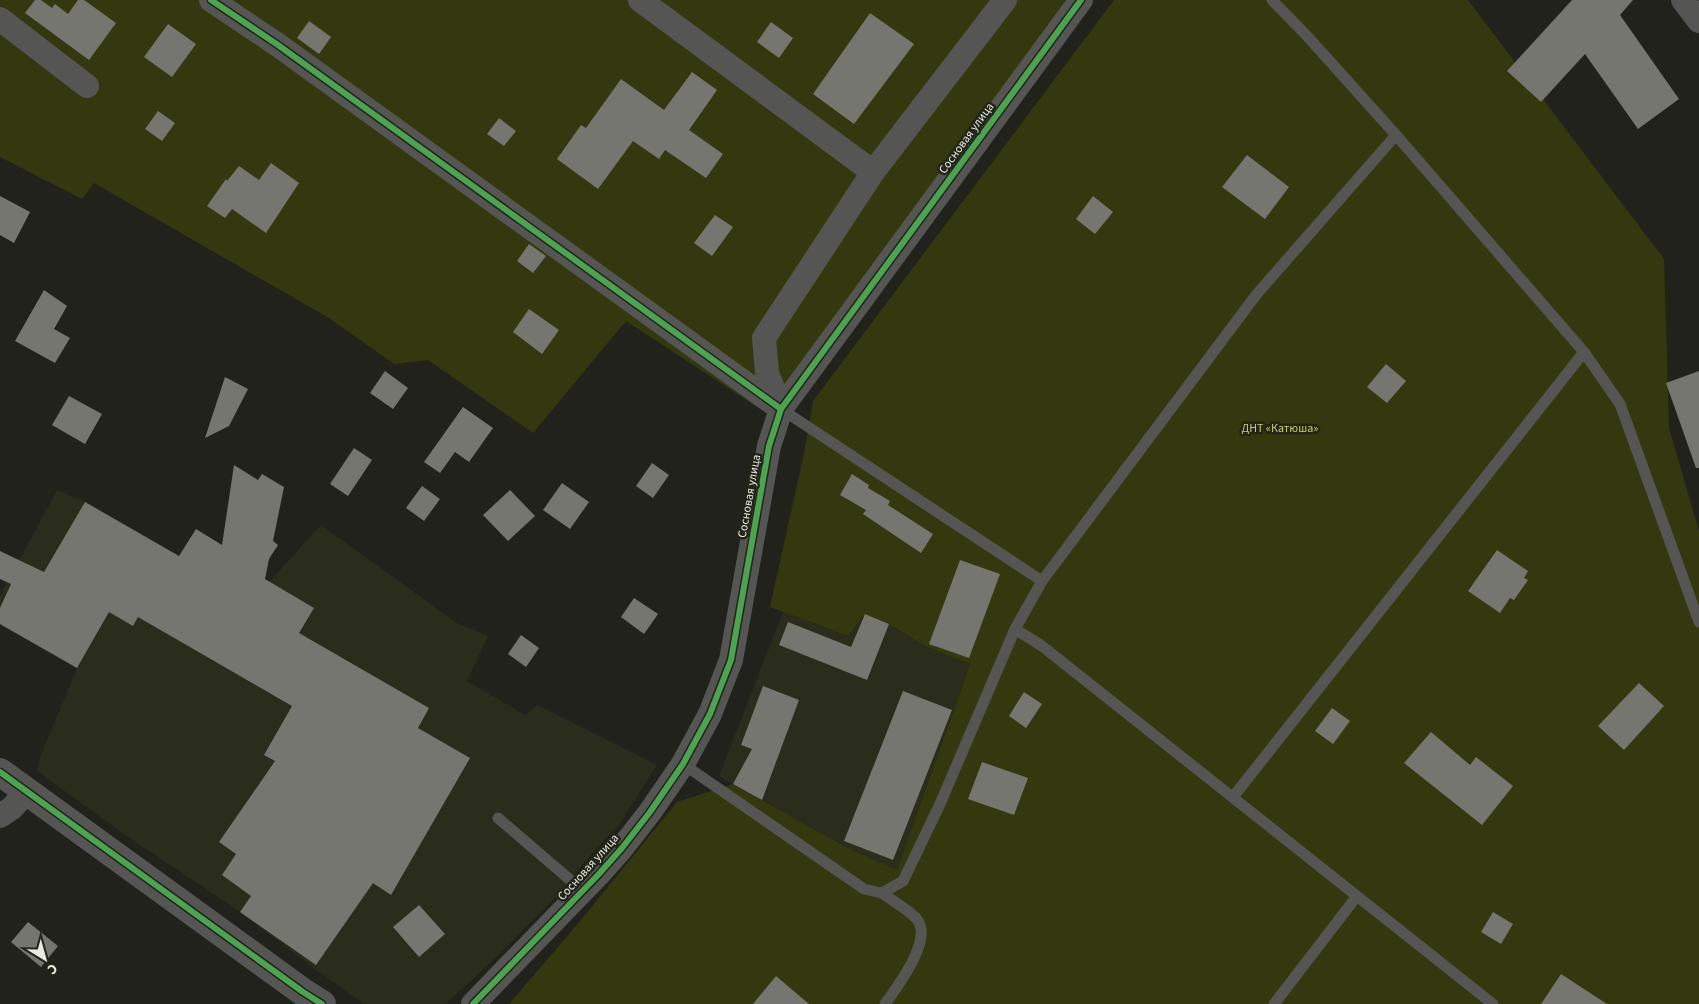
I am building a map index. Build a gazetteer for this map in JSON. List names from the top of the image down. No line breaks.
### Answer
{"streets":{"street":["Сосновая улица"]},"parks":["ДНТ «Катюша»"],"north":"bottom right"}
